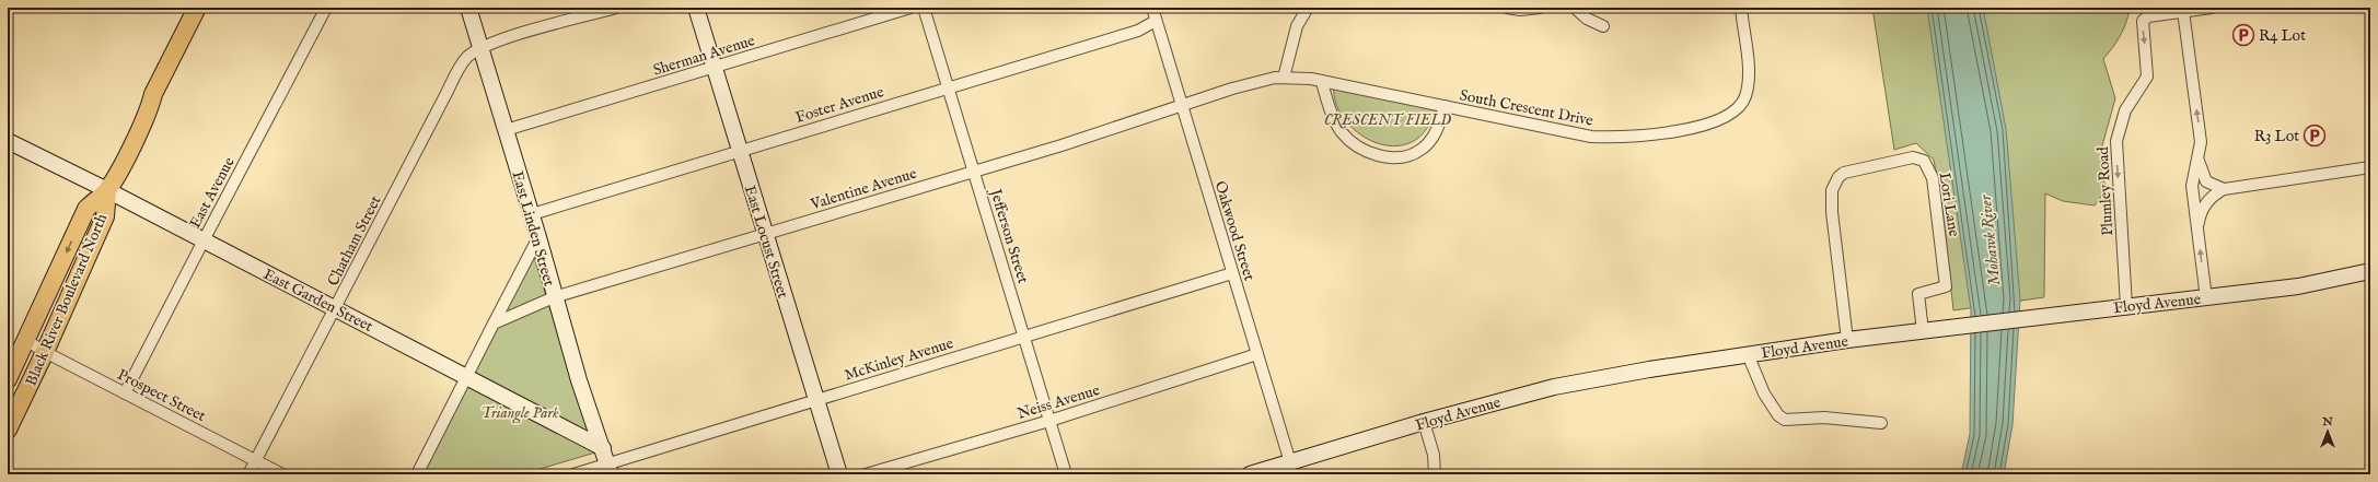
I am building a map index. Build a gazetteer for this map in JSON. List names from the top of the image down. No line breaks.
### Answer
{"streets":{"main road":["Black River Boulevard North"],"street":["Sherman Avenue","Foster Avenue","South Crescent Drive","Valentine Avenue","Plumley Road","East Avenue","Lori Lane","East Linden Street","Oakwood Street","Jefferson Street","Chatham Street","East Locust Street","East Garden Street","Floyd Avenue","McKinley Avenue","Prospect Street","Neiss Avenue"]},"crossings":[["Sherman Avenue","East Linden Street"],["Sherman Avenue","East Locust Street"],["Foster Avenue","East Linden Street"],["Foster Avenue","Oakwood Street"],["Foster Avenue","Jefferson Street"],["Foster Avenue","East Locust Street"],["South Crescent Drive","Valentine Avenue"],["Valentine Avenue","East Linden Street"],["Valentine Avenue","Oakwood Street"],["Valentine Avenue","Jefferson Street"],["Valentine Avenue","East Locust Street"],["Plumley Road","Floyd Avenue"],["East Avenue","East Garden Street"],["East Avenue","Prospect Street"],["Lori Lane","Floyd Avenue"],["East Linden Street","Chatham Street"],["East Linden Street","East Garden Street"],["Oakwood Street","Floyd Avenue"],["Oakwood Street","McKinley Avenue"],["Oakwood Street","Neiss Avenue"],["Jefferson Street","McKinley Avenue"],["Jefferson Street","Neiss Avenue"],["Chatham Street","East Garden Street"],["Chatham Street","Prospect Street"],["East Locust Street","McKinley Avenue"],["Black River Boulevard North","East Garden Street"],["Black River Boulevard North","Prospect Street"]],"water":["Mohawk River"],"parks":["CRESCENT FIELD","Triangle Park"],"places":{"parking":["R4 Lot","R3 Lot"]},"north":"top"}
